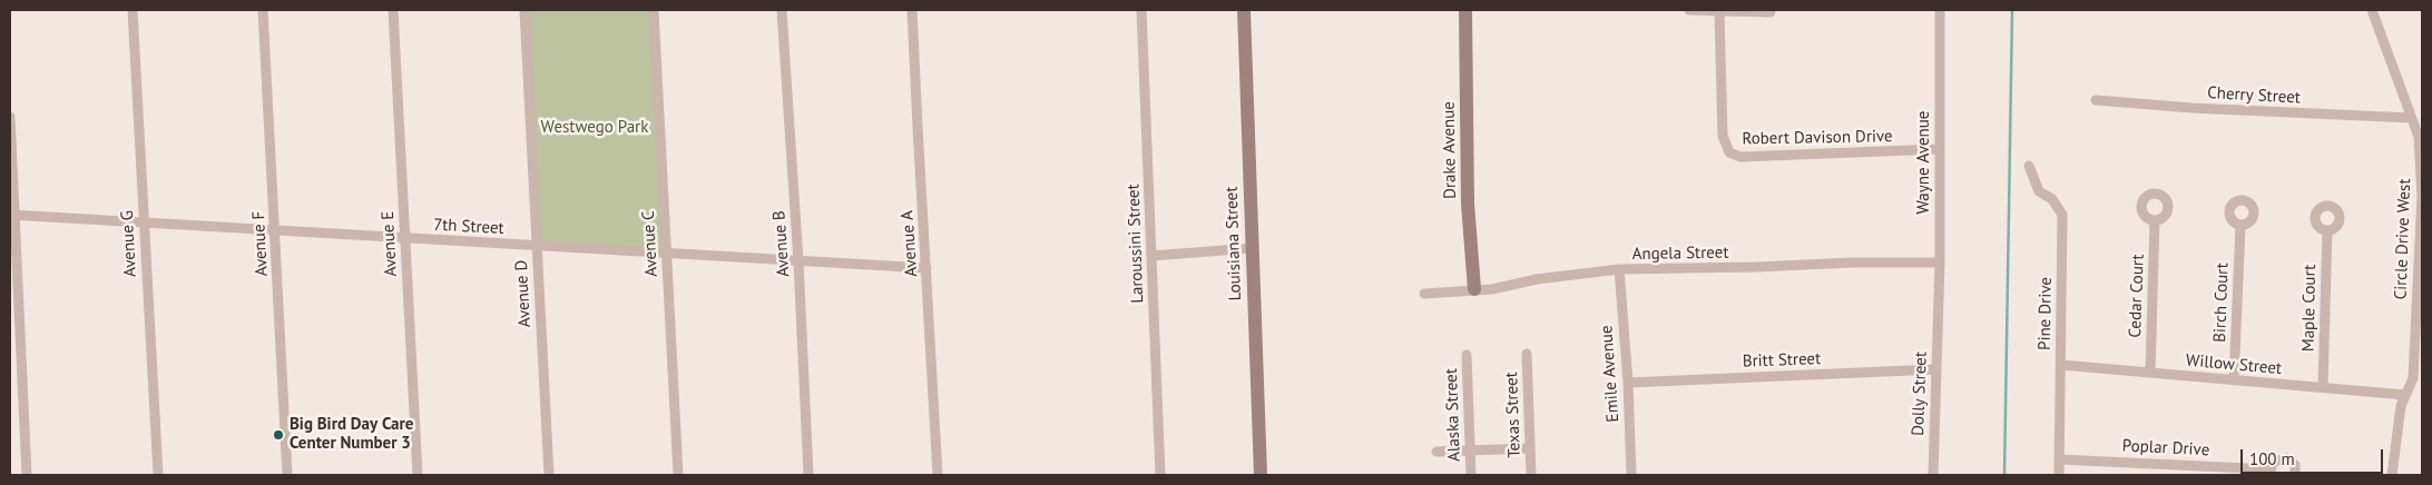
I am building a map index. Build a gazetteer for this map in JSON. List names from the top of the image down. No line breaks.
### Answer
{"streets":{"main road":["Drake Avenue","Louisiana Street"],"street":["Cherry Street","Robert Davison Drive","Wayne Avenue","7th Street","Circle Drive West","Avenue G","Avenue F","Avenue E","Avenue C","Avenue B","Avenue A","Laroussini Street","Angela Street","Avenue D","Cedar Court","Birch Court","Maple Court","Pine Drive","Britt Street","Willow Street","Emile Avenue","Dolly Street","Alaska Street","Texas Street","Poplar Drive"]},"crossings":[["Cherry Street","Circle Drive West"],["Robert Davison Drive","Wayne Avenue"],["Drake Avenue","Angela Street"],["Wayne Avenue","Angela Street"],["Wayne Avenue","Dolly Street"],["7th Street","Avenue G"],["7th Street","Avenue F"],["7th Street","Avenue E"],["7th Street","Avenue C"],["7th Street","Avenue B"],["7th Street","Avenue A"],["7th Street","Avenue D"],["Circle Drive West","Willow Street"],["Angela Street","Emile Avenue"],["Cedar Court","Willow Street"],["Birch Court","Willow Street"],["Maple Court","Willow Street"],["Pine Drive","Willow Street"],["Pine Drive","Poplar Drive"],["Britt Street","Emile Avenue"],["Britt Street","Dolly Street"]],"parks":["Westwego Park"],"places":["Big Bird Day Care Center Number 3"],"scale_bar":"100 m"}
